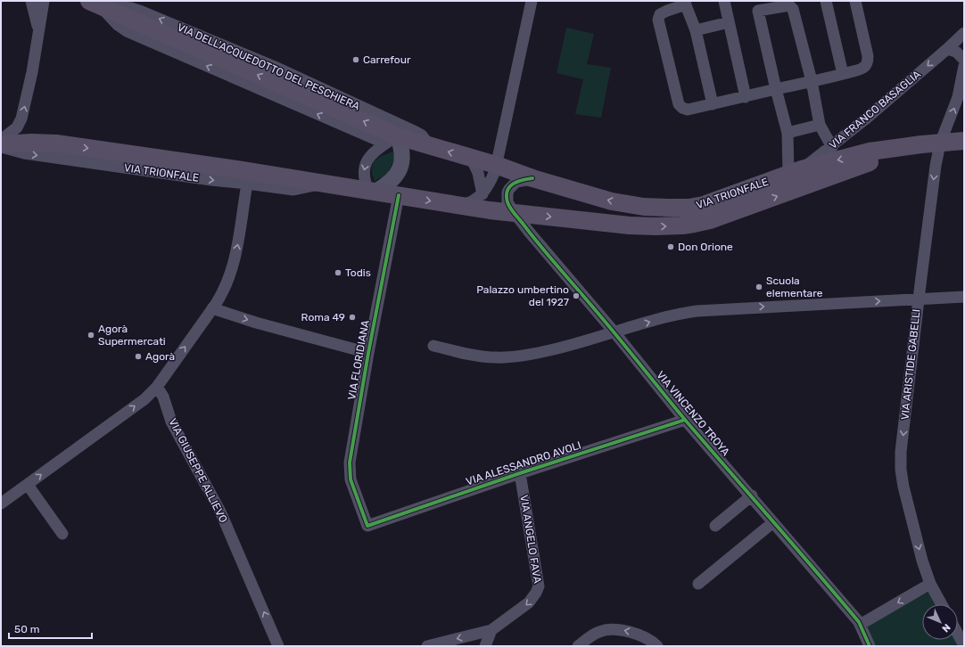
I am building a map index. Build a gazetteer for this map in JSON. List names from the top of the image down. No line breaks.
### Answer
{"streets":{"main road":["VIA DELL'ACQUEDOTTO DEL PESCHIERA","VIA TRIONFALE"],"street":["VIA FRANCO BASAGLIA","VIA FLORIDIANA","VIA ARISTIDE GABELLI","VIA VINCENZO TROYA","VIA ALESSANDRO AVOLI","VIA GIUSEPPE ALLIEVO","VIA ANGELO FAVA"]},"crossings":[["VIA DELL'ACQUEDOTTO DEL PESCHIERA","VIA TRIONFALE"],["VIA FRANCO BASAGLIA","VIA TRIONFALE"],["VIA TRIONFALE","VIA FLORIDIANA"],["VIA TRIONFALE","VIA ARISTIDE GABELLI"],["VIA TRIONFALE","VIA VINCENZO TROYA"],["VIA FLORIDIANA","VIA ALESSANDRO AVOLI"],["VIA VINCENZO TROYA","VIA ALESSANDRO AVOLI"],["VIA ALESSANDRO AVOLI","VIA ANGELO FAVA"]],"one_way":["VIA DELL'ACQUEDOTTO DEL PESCHIERA","VIA FRANCO BASAGLIA","VIA GIUSEPPE ALLIEVO","VIA ANGELO FAVA"],"places":["Carrefour","Don Orione","Todis","Scuola elementare","Palazzo umbertino del 1927","Roma 49","Agorà Supermercati","Agorà"],"scale_bar":"50 m","north":"bottom right"}
